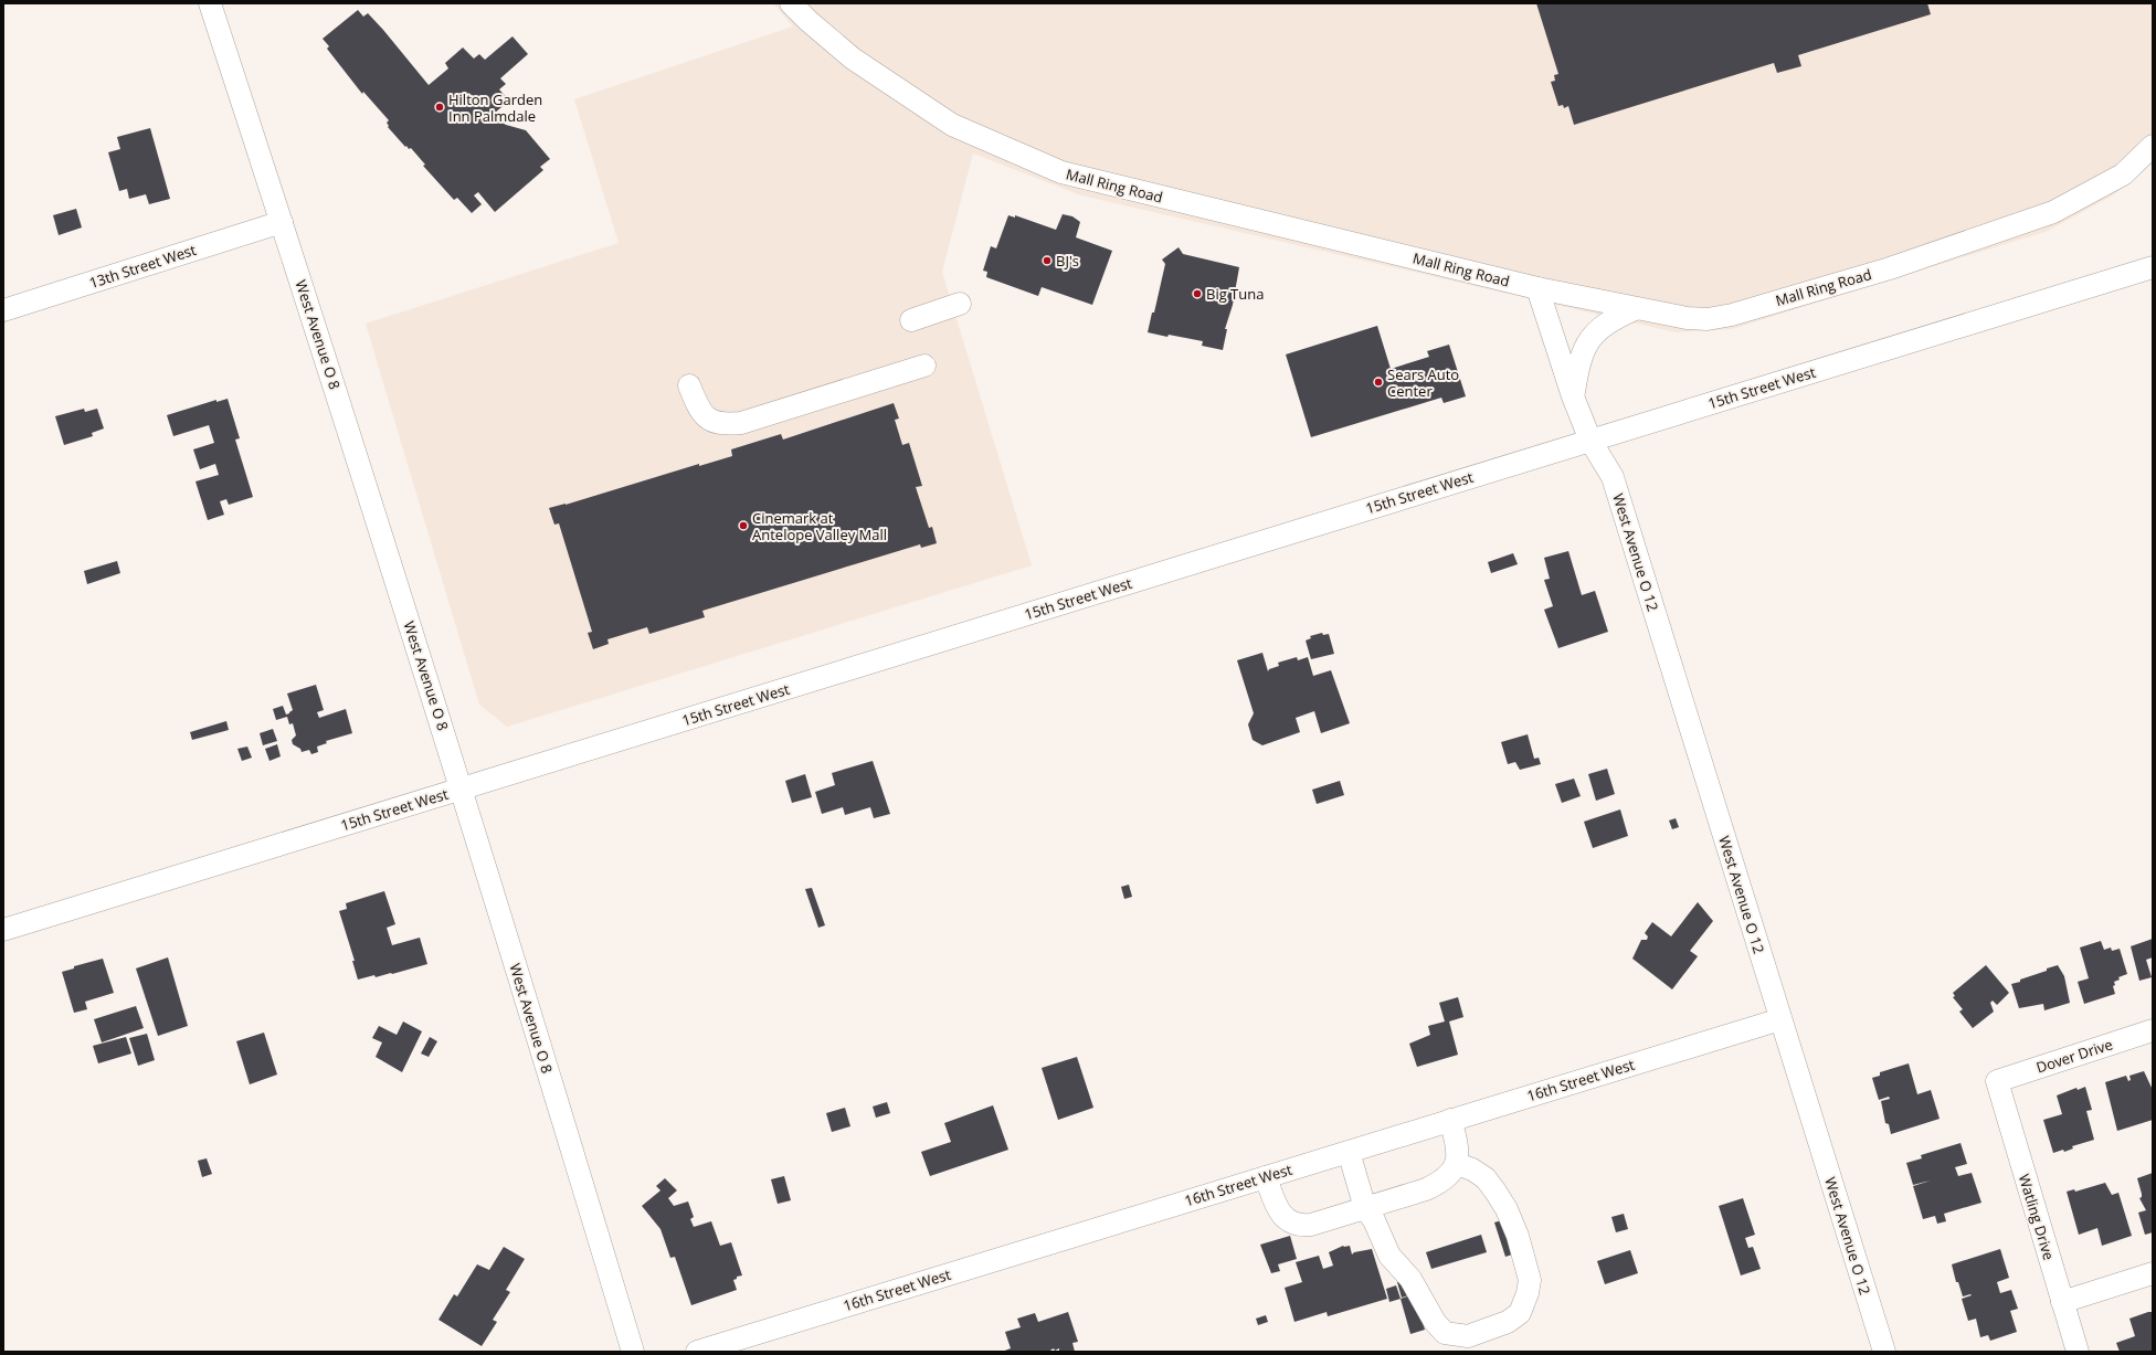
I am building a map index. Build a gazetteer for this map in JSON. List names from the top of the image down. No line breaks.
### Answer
{"streets":{"street":["Mall Ring Road","13th Street West","West Avenue O 8","15th Street West","West Avenue O 12","Dover Drive","16th Street West","Watling Drive"]},"crossings":[["Mall Ring Road","West Avenue O 12"],["13th Street West","West Avenue O 8"],["West Avenue O 8","15th Street West"],["15th Street West","West Avenue O 12"],["West Avenue O 12","16th Street West"],["Dover Drive","Watling Drive"]],"places":["Hilton Garden Inn Palmdale","BJ's","Big Tuna","Sears Auto Center","Cinemark at Antelope Valley Mall"]}
